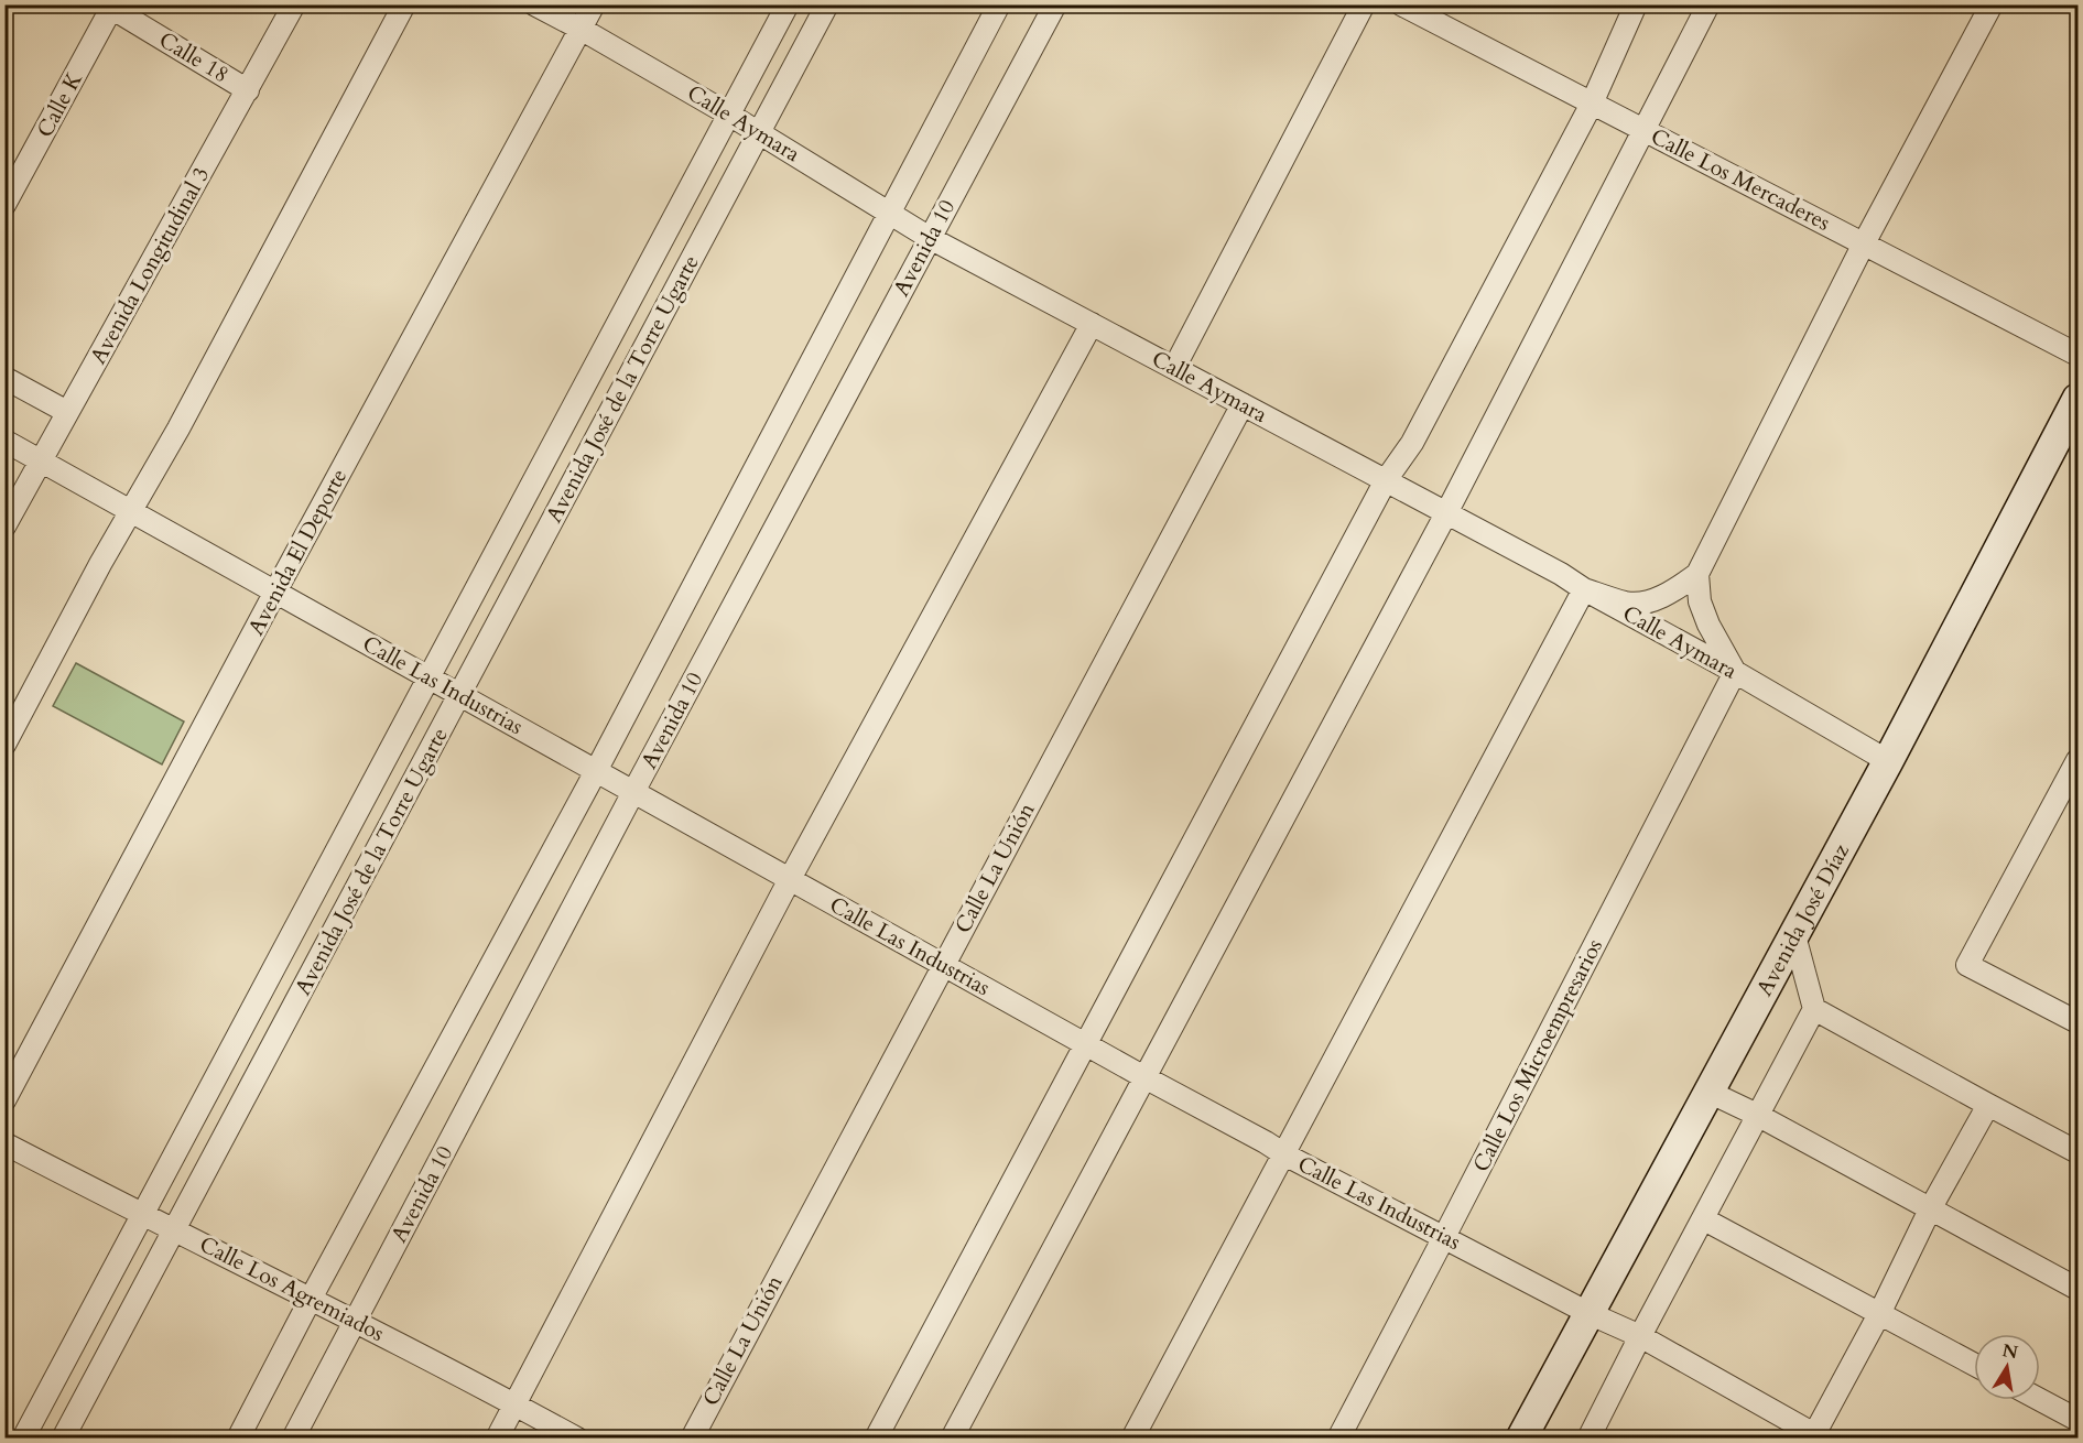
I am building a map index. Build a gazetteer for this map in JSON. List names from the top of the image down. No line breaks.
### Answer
{"streets":{"street":["Calle 18","Calle K","Calle Aymara","Calle Los Mercaderes","Avenida 10","Avenida Longitudinal 3","Avenida José de la Torre Ugarte","Avenida El Deporte","Calle Las Industrias","Calle La Unión","Avenida José Díaz","Calle Los Microempresarios","Calle Los Agremiados"]},"crossings":[["Calle 18","Calle K"],["Calle 18","Avenida Longitudinal 3"],["Calle Aymara","Avenida 10"],["Calle Aymara","Avenida José de la Torre Ugarte"],["Calle Aymara","Avenida El Deporte"],["Calle Aymara","Calle La Unión"],["Calle Aymara","Avenida José Díaz"],["Calle Aymara","Calle Los Microempresarios"],["Avenida 10","Calle Las Industrias"],["Avenida 10","Calle Los Agremiados"],["Avenida Longitudinal 3","Calle Las Industrias"],["Avenida José de la Torre Ugarte","Calle Las Industrias"],["Avenida José de la Torre Ugarte","Calle Los Agremiados"],["Avenida El Deporte","Calle Las Industrias"],["Calle Las Industrias","Calle La Unión"],["Calle Las Industrias","Avenida José Díaz"],["Calle Las Industrias","Calle Los Microempresarios"]],"north":"top"}
